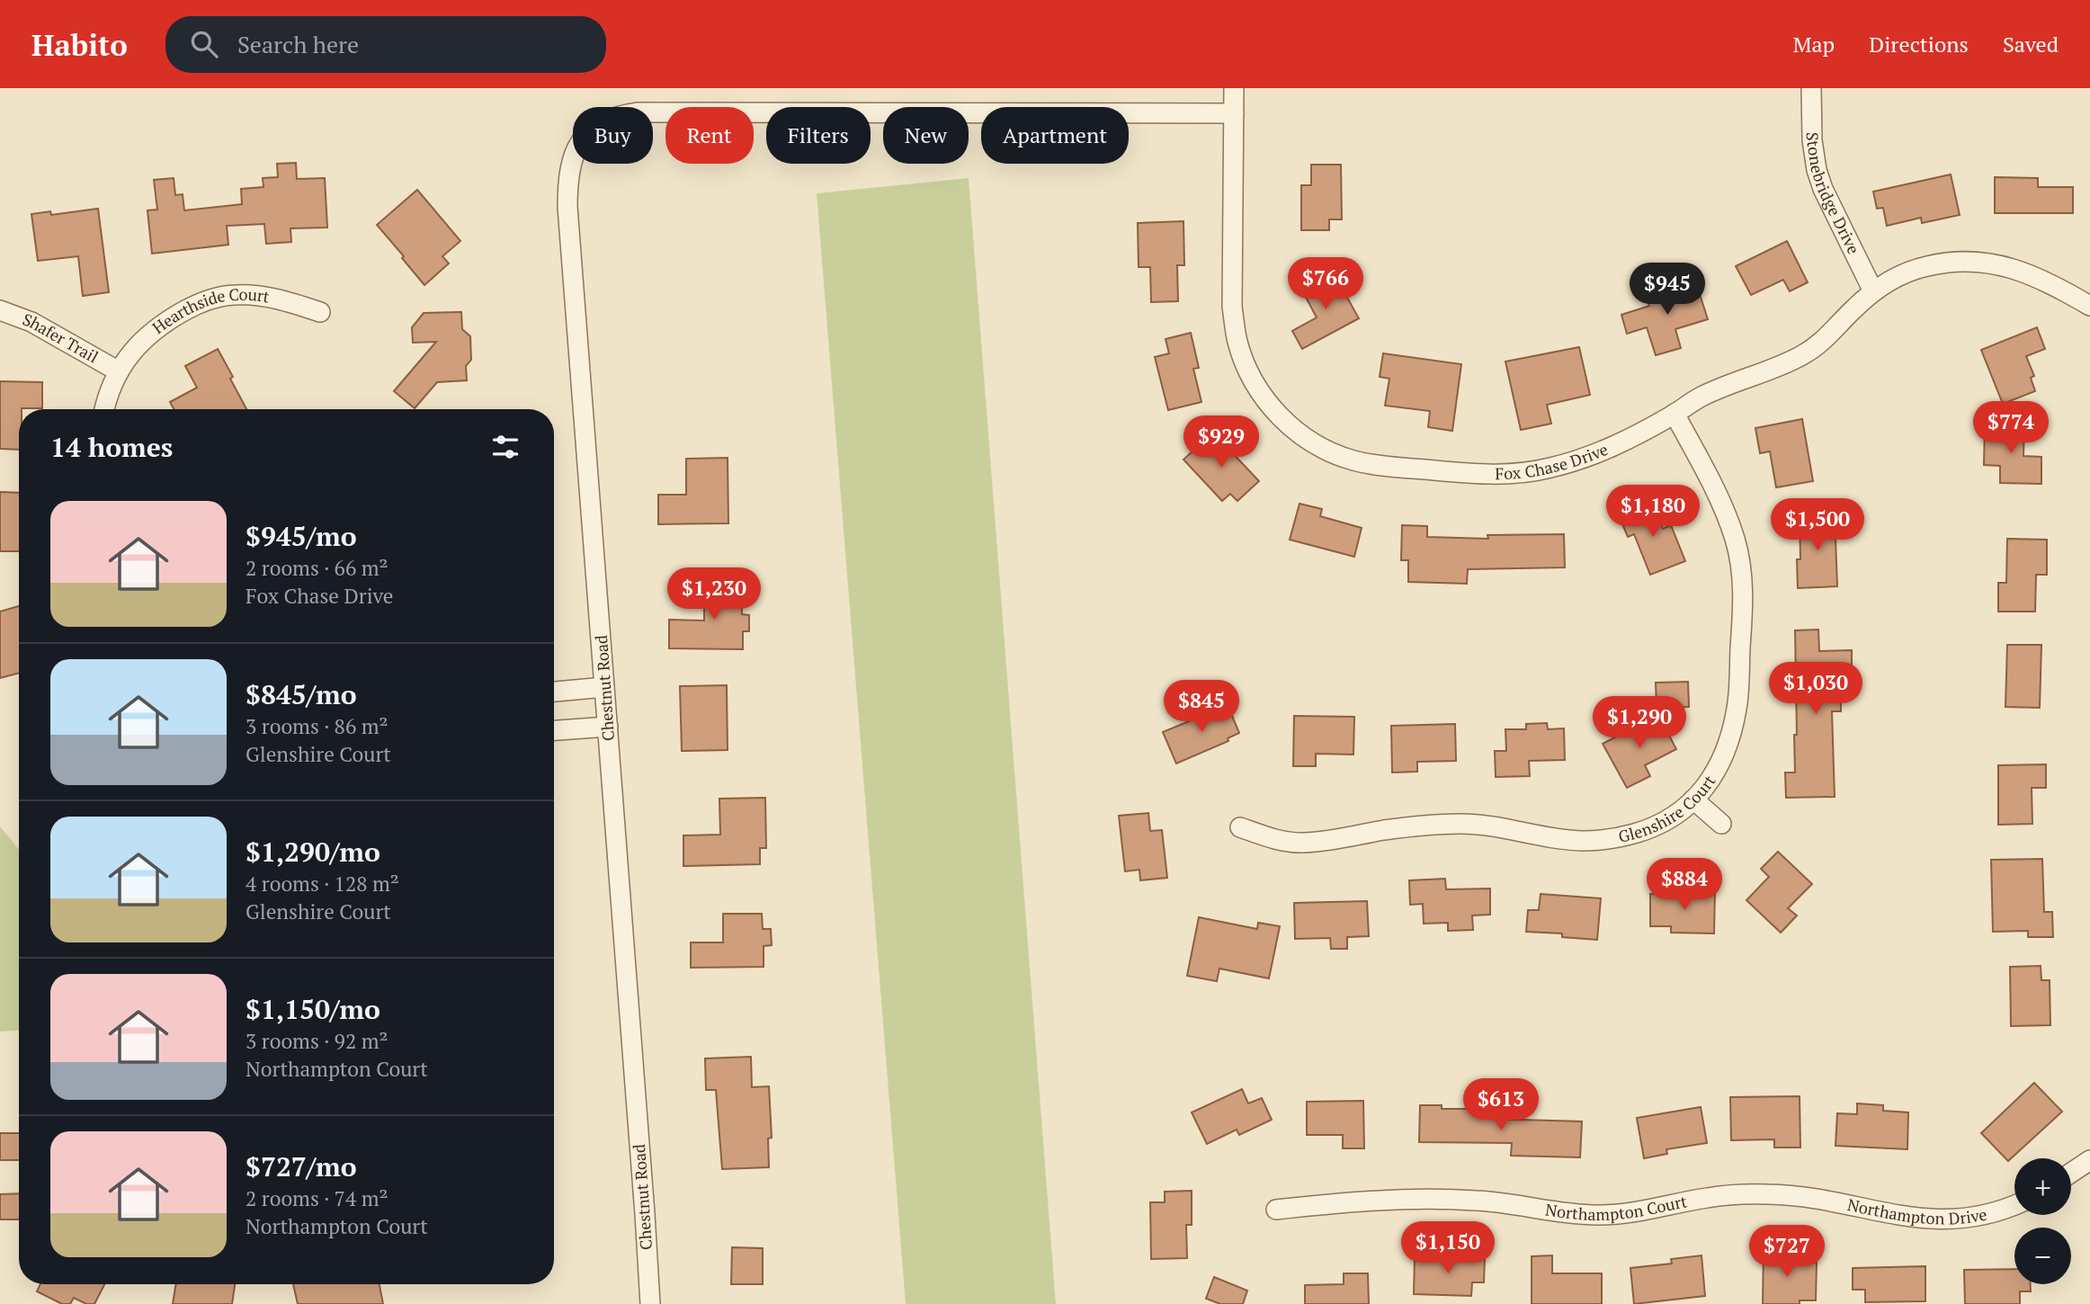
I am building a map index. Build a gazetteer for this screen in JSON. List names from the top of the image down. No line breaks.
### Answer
{"streets":{"street":["Stonebridge Drive","Hearthside Court","Shafer Trail","Fox Chase Drive","Chestnut Road","Glenshire Court","Northampton Court","Northampton Drive"]},"crossings":[["Stonebridge Drive","Fox Chase Drive"],["Hearthside Court","Shafer Trail"],["Fox Chase Drive","Chestnut Road"],["Fox Chase Drive","Glenshire Court"],["Northampton Court","Northampton Drive"]],"page":{"header":"Habito","search":"Search here","nav":["Map","Directions","Saved"],"chip":["Buy","Rent","Filters","New","Apartment"],"price":["$766","$945","$774","$929","$1,180","$1,500","$1,230","$1,030","$845","$1,290","$884","$613","$1,150","$727"],"heading":"14 homes","list":[{"name":"$945/mo","note":"2 rooms · 66 m² · Fox Chase Drive"},{"name":"$845/mo","note":"3 rooms · 86 m² · Glenshire Court"},{"name":"$1,290/mo","note":"4 rooms · 128 m² · Glenshire Court"},{"name":"$1,150/mo","note":"3 rooms · 92 m² · Northampton Court"},{"name":"$727/mo","note":"2 rooms · 74 m² · Northampton Court"}],"map_buttons":["+","−"]}}
